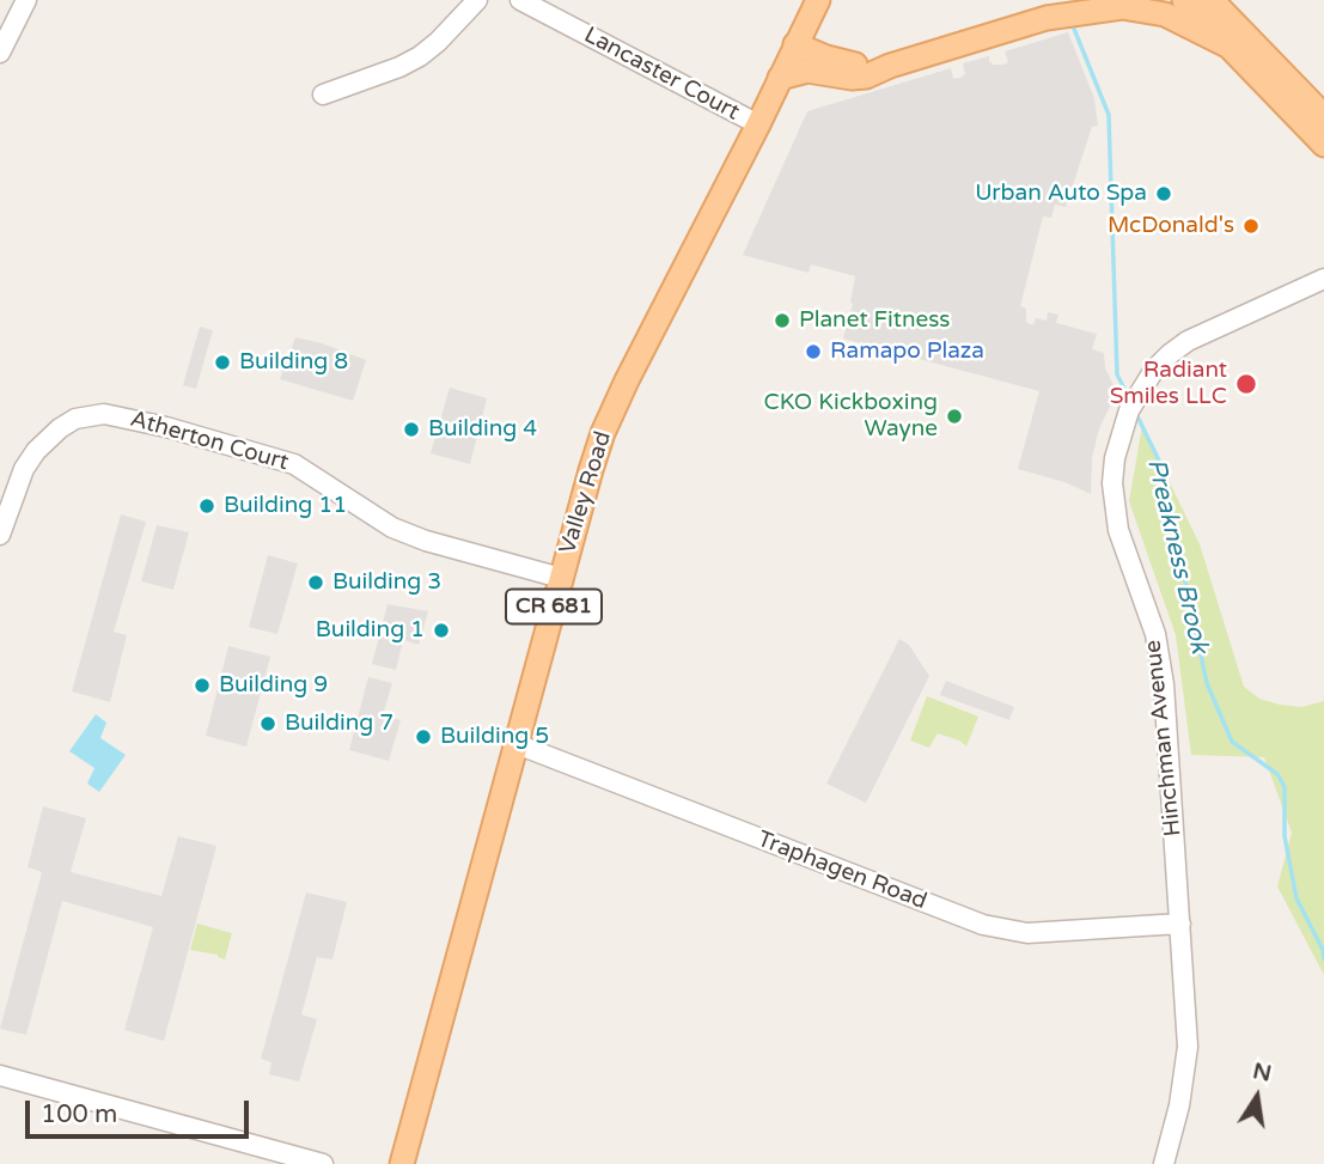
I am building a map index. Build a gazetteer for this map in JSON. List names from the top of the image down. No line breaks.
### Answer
{"streets":{"main road":["Valley Road","CR 681"],"street":["Lancaster Court","Atherton Court","Hinchman Avenue","Traphagen Road"]},"crossings":[["Lancaster Court","Valley Road"],["Atherton Court","Valley Road"],["Valley Road","Traphagen Road"],["Hinchman Avenue","Traphagen Road"]],"water":["Preakness Brook"],"places":["Urban Auto Spa","McDonald's","Planet Fitness","Ramapo Plaza","Building 8","Radiant Smiles LLC","CKO Kickboxing Wayne","Building 4","Building 11","Building 3","Building 1","Building 9","Building 7","Building 5"],"scale_bar":"100 m","north":"top"}
